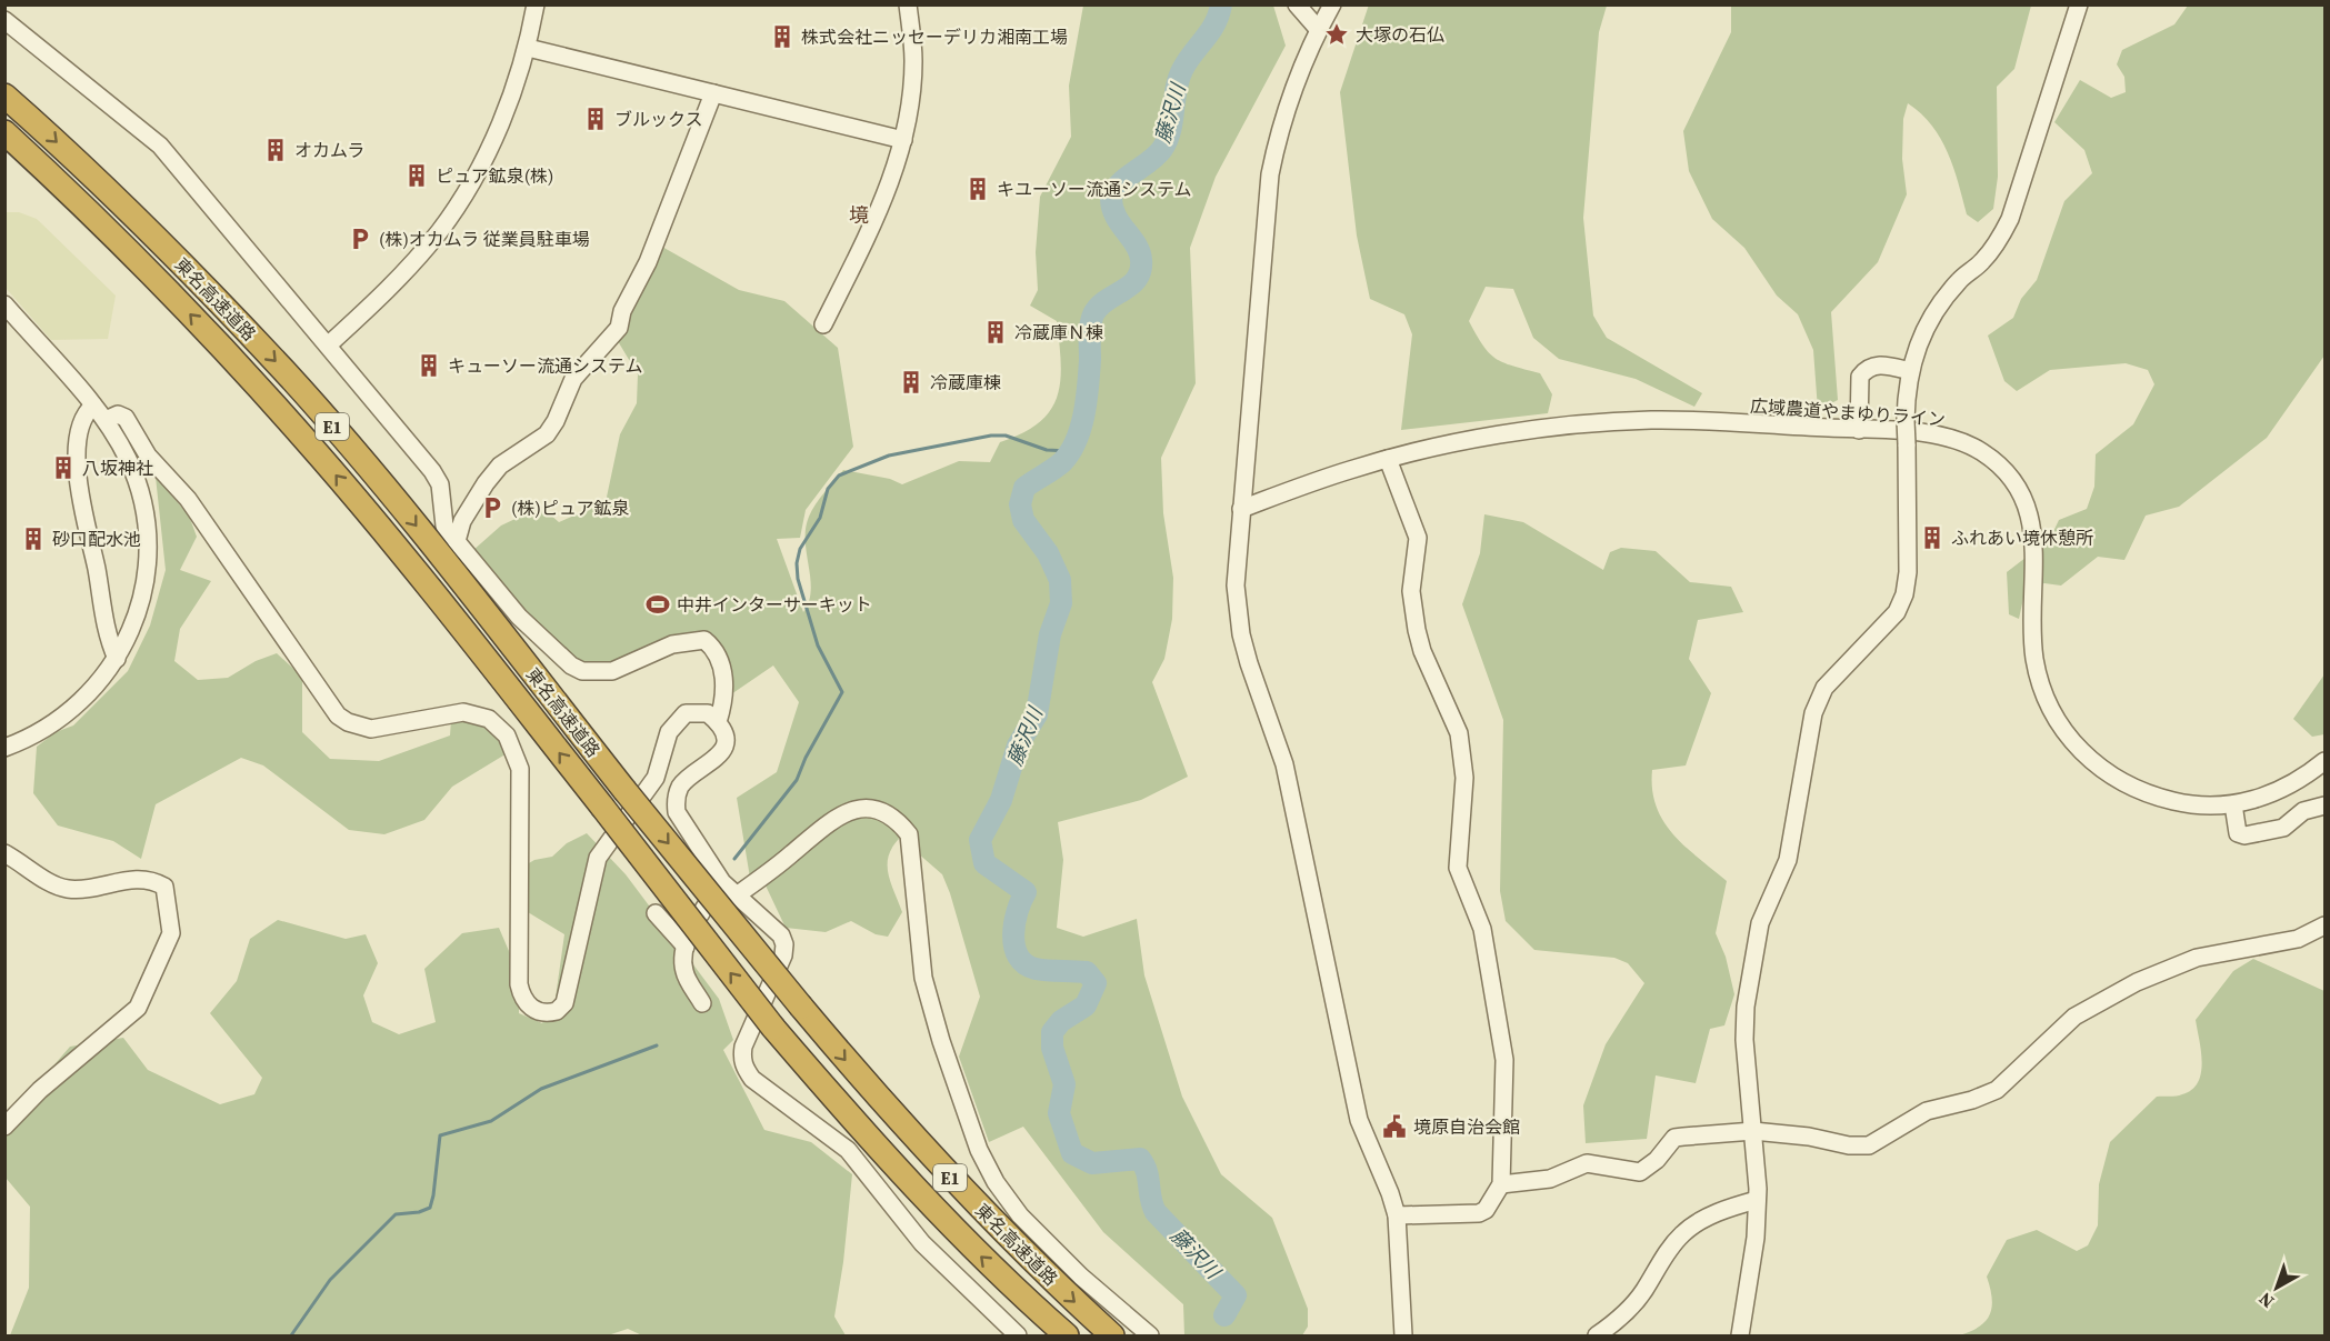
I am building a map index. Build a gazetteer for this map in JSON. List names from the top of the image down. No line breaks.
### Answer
{"streets":{"highway":["東名高速道路","E1"],"street":["広域農道やまゆりライン"]},"districts":["境"],"water":["藤沢川"],"places":{"place":["大塚の石仏"],"building":["株式会社ニッセーデリカ湘南工場","ブルックス","オカムラ","ピュア鉱泉(株)","キユーソー流通システム","冷蔵庫Ｎ棟","キューソー流通システム","冷蔵庫棟","八坂神社","ふれあい境休憩所","砂口配水池"],"parking":["(株)オカムラ 従業員駐車場","(株)ピュア鉱泉"],"sports":["中井インターサーキット"],"public building":["境原自治会館"]},"north":"bottom left"}
